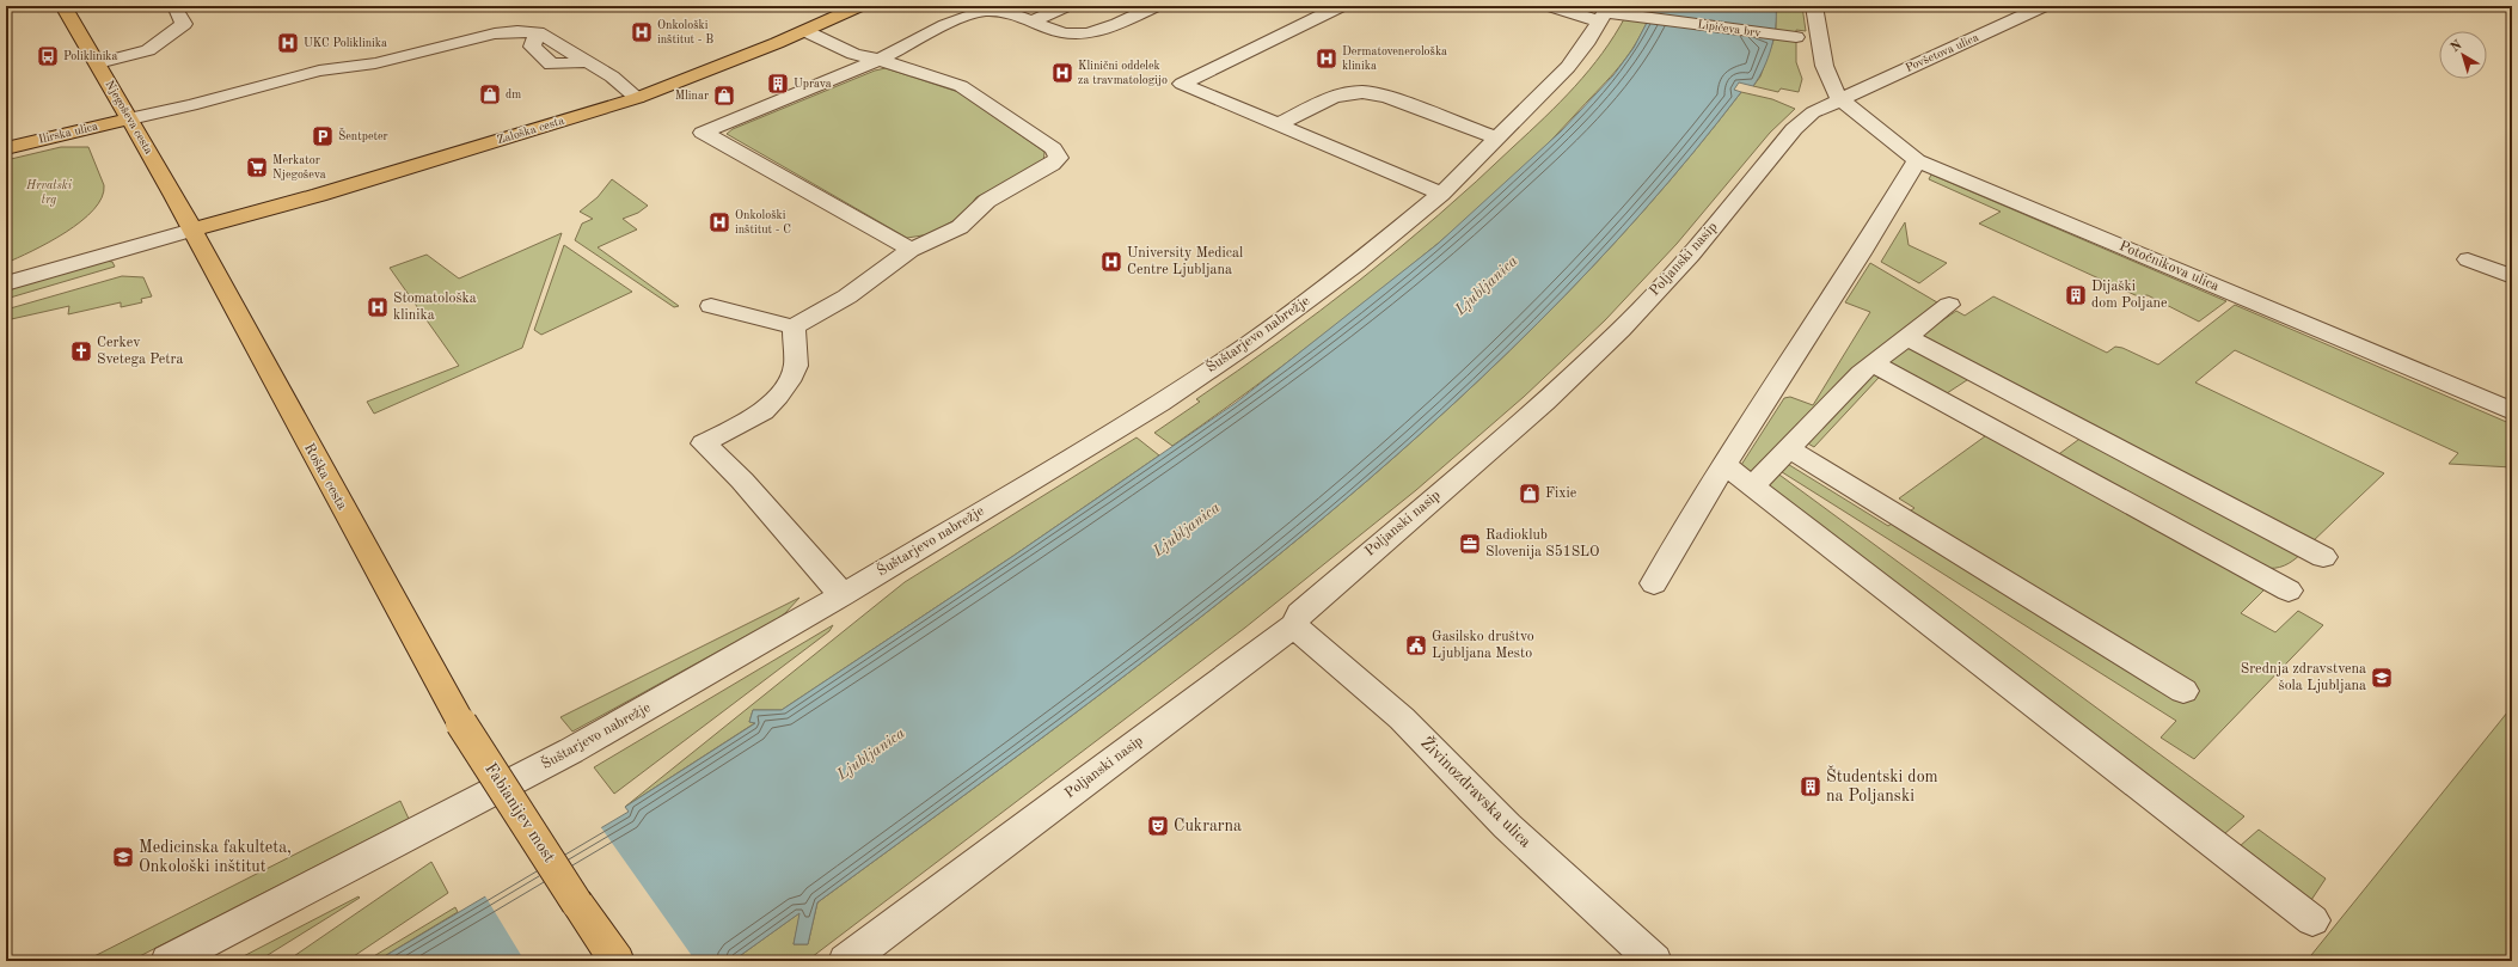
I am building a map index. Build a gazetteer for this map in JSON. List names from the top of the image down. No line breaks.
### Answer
{"streets":{"main road":["Njegoševa cesta","Zaloška cesta","Ilirska ulica","Roška cesta","Fabianijev most"],"street":["Lipičeva brv","Povšetova ulica","Poljanski nasip","Potočnikova ulica","Šuštarjevo nabrežje","Živinozdravska ulica"]},"crossings":[["Lipičeva brv","Šuštarjevo nabrežje"],["Povšetova ulica","Poljanski nasip"],["Povšetova ulica","Potočnikova ulica"],["Njegoševa cesta","Zaloška cesta"],["Njegoševa cesta","Ilirska ulica"],["Njegoševa cesta","Roška cesta"],["Zaloška cesta","Roška cesta"],["Poljanski nasip","Potočnikova ulica"],["Poljanski nasip","Živinozdravska ulica"],["Roška cesta","Fabianijev most"]],"water":["Ljubljanica"],"parks":["Hrvatski trg"],"places":{"hospital":["Onkološki inštitut - B","UKC Poliklinika","Dermatovenerološka klinika","Klinični oddelek za travmatologijo","Onkološki inštitut - C","University Medical Centre Ljubljana","Stomatološka klinika"],"bus stop":["Poliklinika"],"building":["Uprava","Dijaški dom Poljane","Študentski dom na Poljanski"],"shop":["dm","Mlinar","Fixie"],"parking":["Šentpeter"],"supermarket":["Merkator Njegoševa"],"church":["Cerkev Svetega Petra"],"office":["Radioklub Slovenija S51SLO"],"public building":["Gasilsko društvo Ljubljana Mesto"],"school or university":["Srednja zdravstvena šola Ljubljana","Medicinska fakulteta, Onkološki inštitut"],"theatre":["Cukrarna"]},"north":"top left"}
